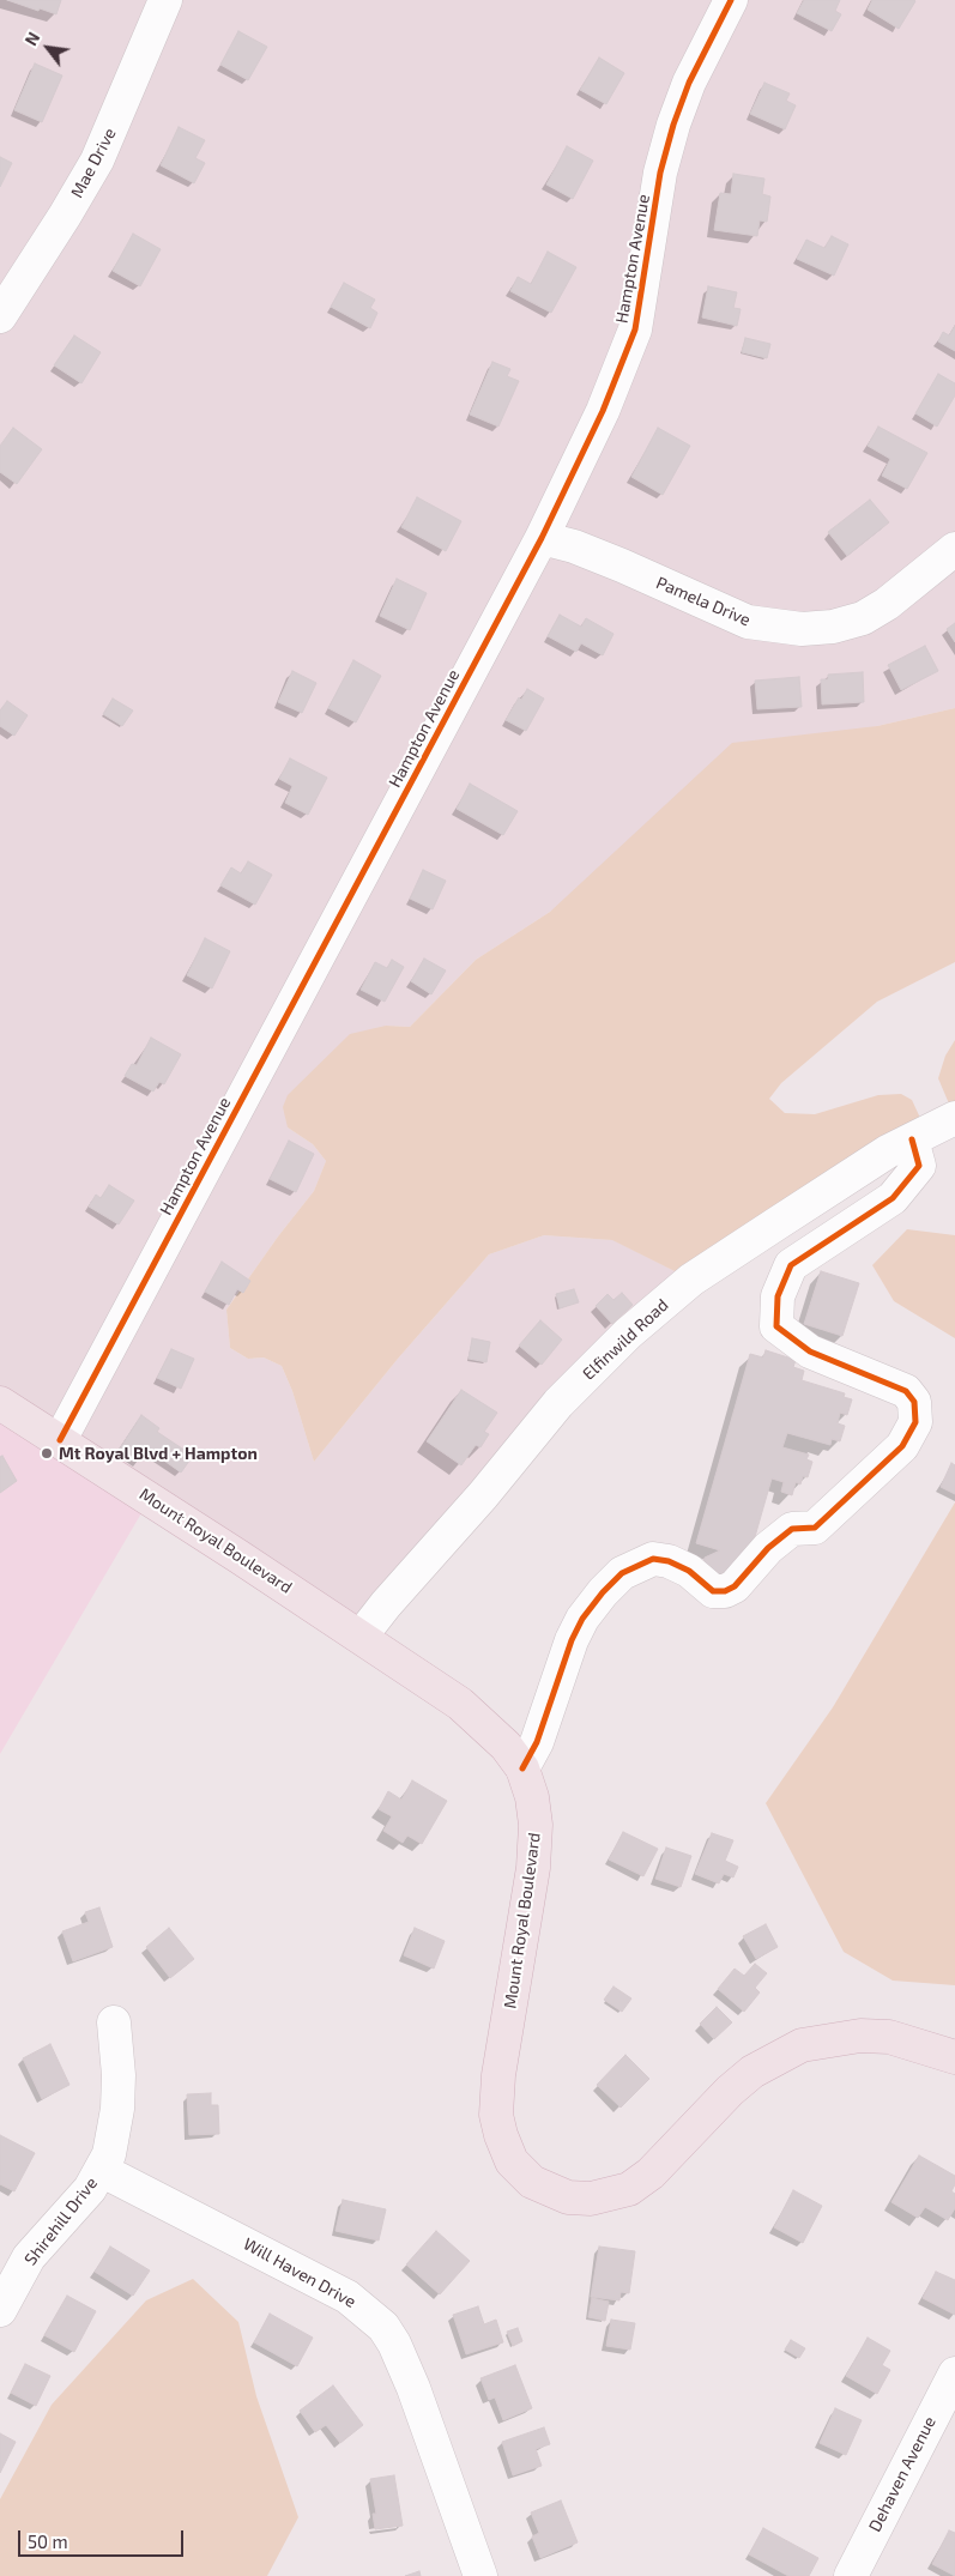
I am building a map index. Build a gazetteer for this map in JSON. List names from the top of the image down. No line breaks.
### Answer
{"streets":{"main road":["Mount Royal Boulevard"],"street":["Mae Drive","Hampton Avenue","Pamela Drive","Elfinwild Road","Shirehill Drive","Will Haven Drive","Dehaven Avenue"]},"crossings":[["Hampton Avenue","Pamela Drive"],["Hampton Avenue","Mount Royal Boulevard"],["Elfinwild Road","Mount Royal Boulevard"],["Shirehill Drive","Will Haven Drive"]],"places":["Mt Royal Blvd + Hampton"],"scale_bar":"50 m","north":"top left"}
